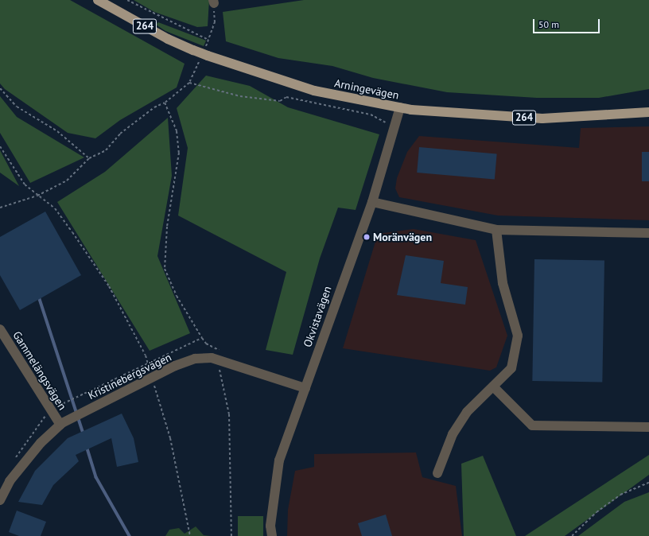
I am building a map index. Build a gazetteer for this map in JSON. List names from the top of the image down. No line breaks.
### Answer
{"streets":{"main road":["264","Arningevägen"],"street":["Okvistavägen","Gammelängsvägen","Kristinebergsvägen"]},"crossings":[["Arningevägen","Okvistavägen"],["Okvistavägen","Kristinebergsvägen"],["Gammelängsvägen","Kristinebergsvägen"]],"places":["Moränvägen"],"scale_bar":"50 m"}
